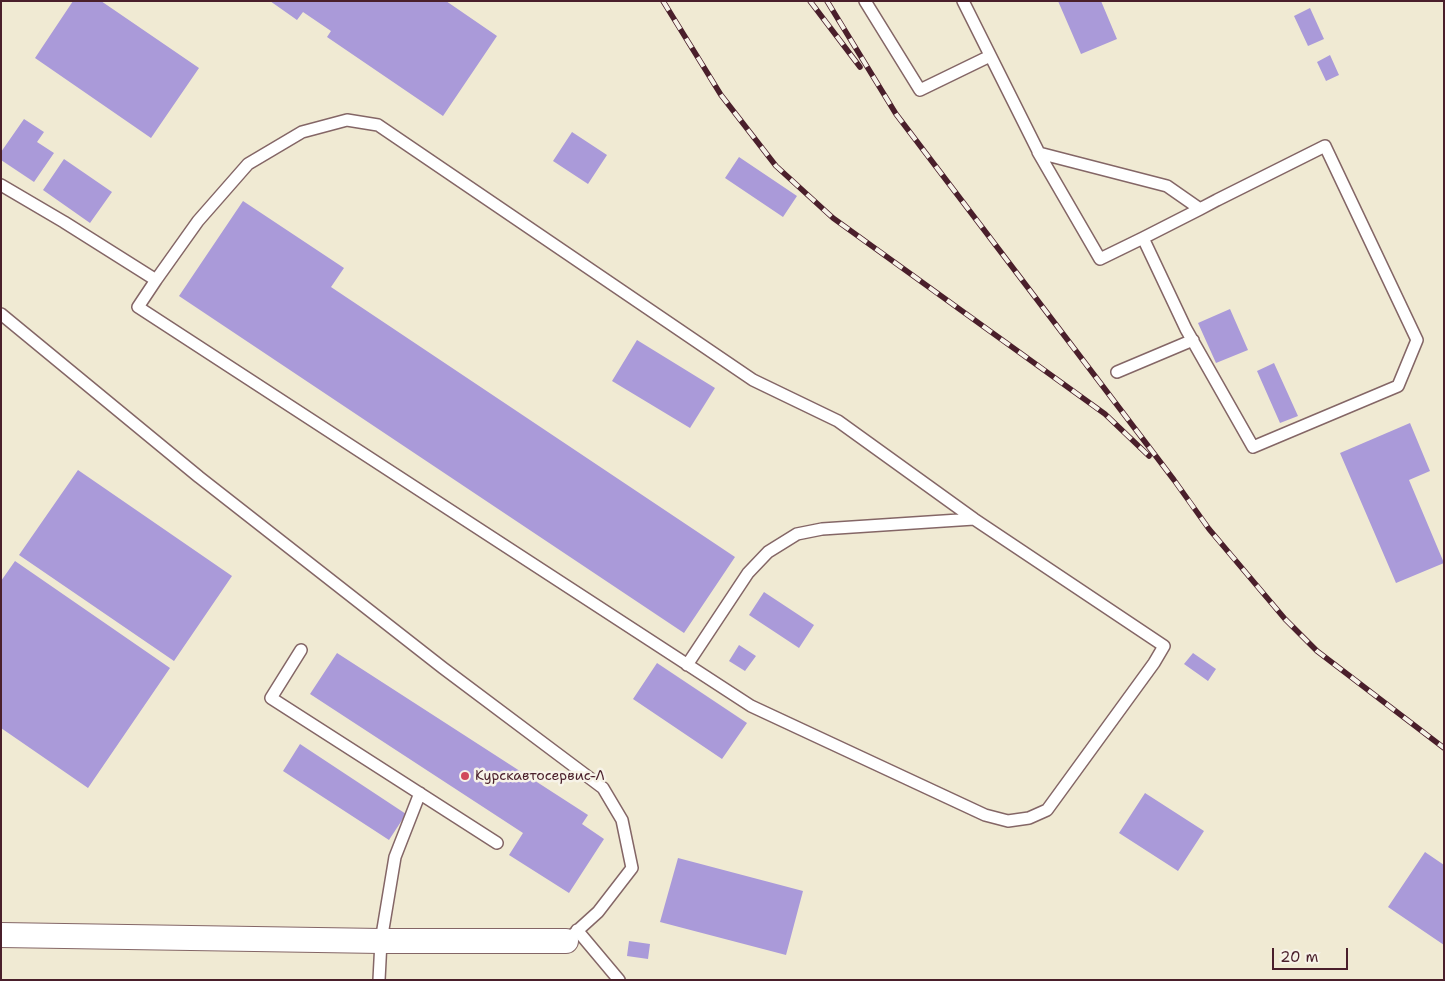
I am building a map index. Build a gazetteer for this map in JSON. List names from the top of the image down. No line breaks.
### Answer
{"places":["Курскавтосервис-Л"],"scale_bar":"20 m"}
